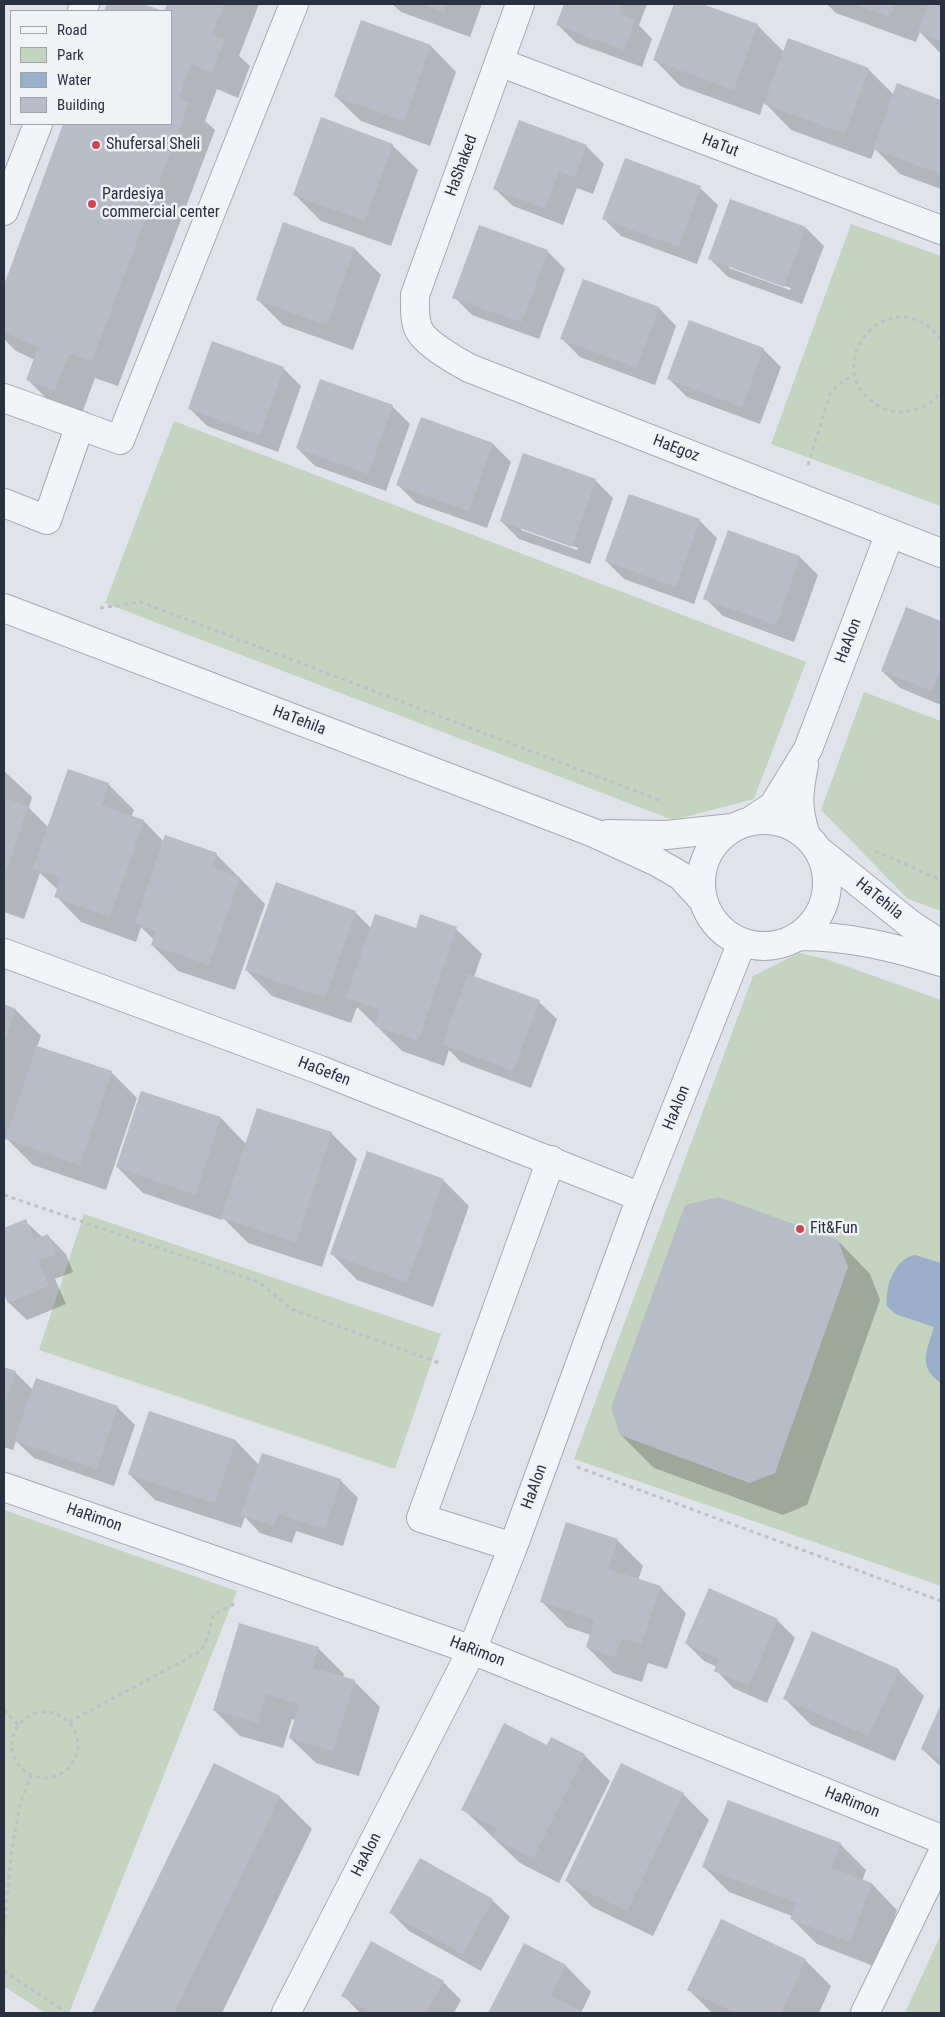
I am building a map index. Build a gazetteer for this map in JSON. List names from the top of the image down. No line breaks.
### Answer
{"streets":{"street":["HaTut","HaShaked","HaEgoz","HaAlon","HaTehila","HaGefen","HaRimon"]},"crossings":[["HaTut","HaShaked"],["HaShaked","HaEgoz"],["HaEgoz","HaAlon"],["HaAlon","HaTehila"],["HaAlon","HaGefen"],["HaAlon","HaRimon"]],"places":["Shufersal Sheli","Pardesiya commercial center","Fit&Fun"],"legend":["Road","Park","Water","Building"]}
